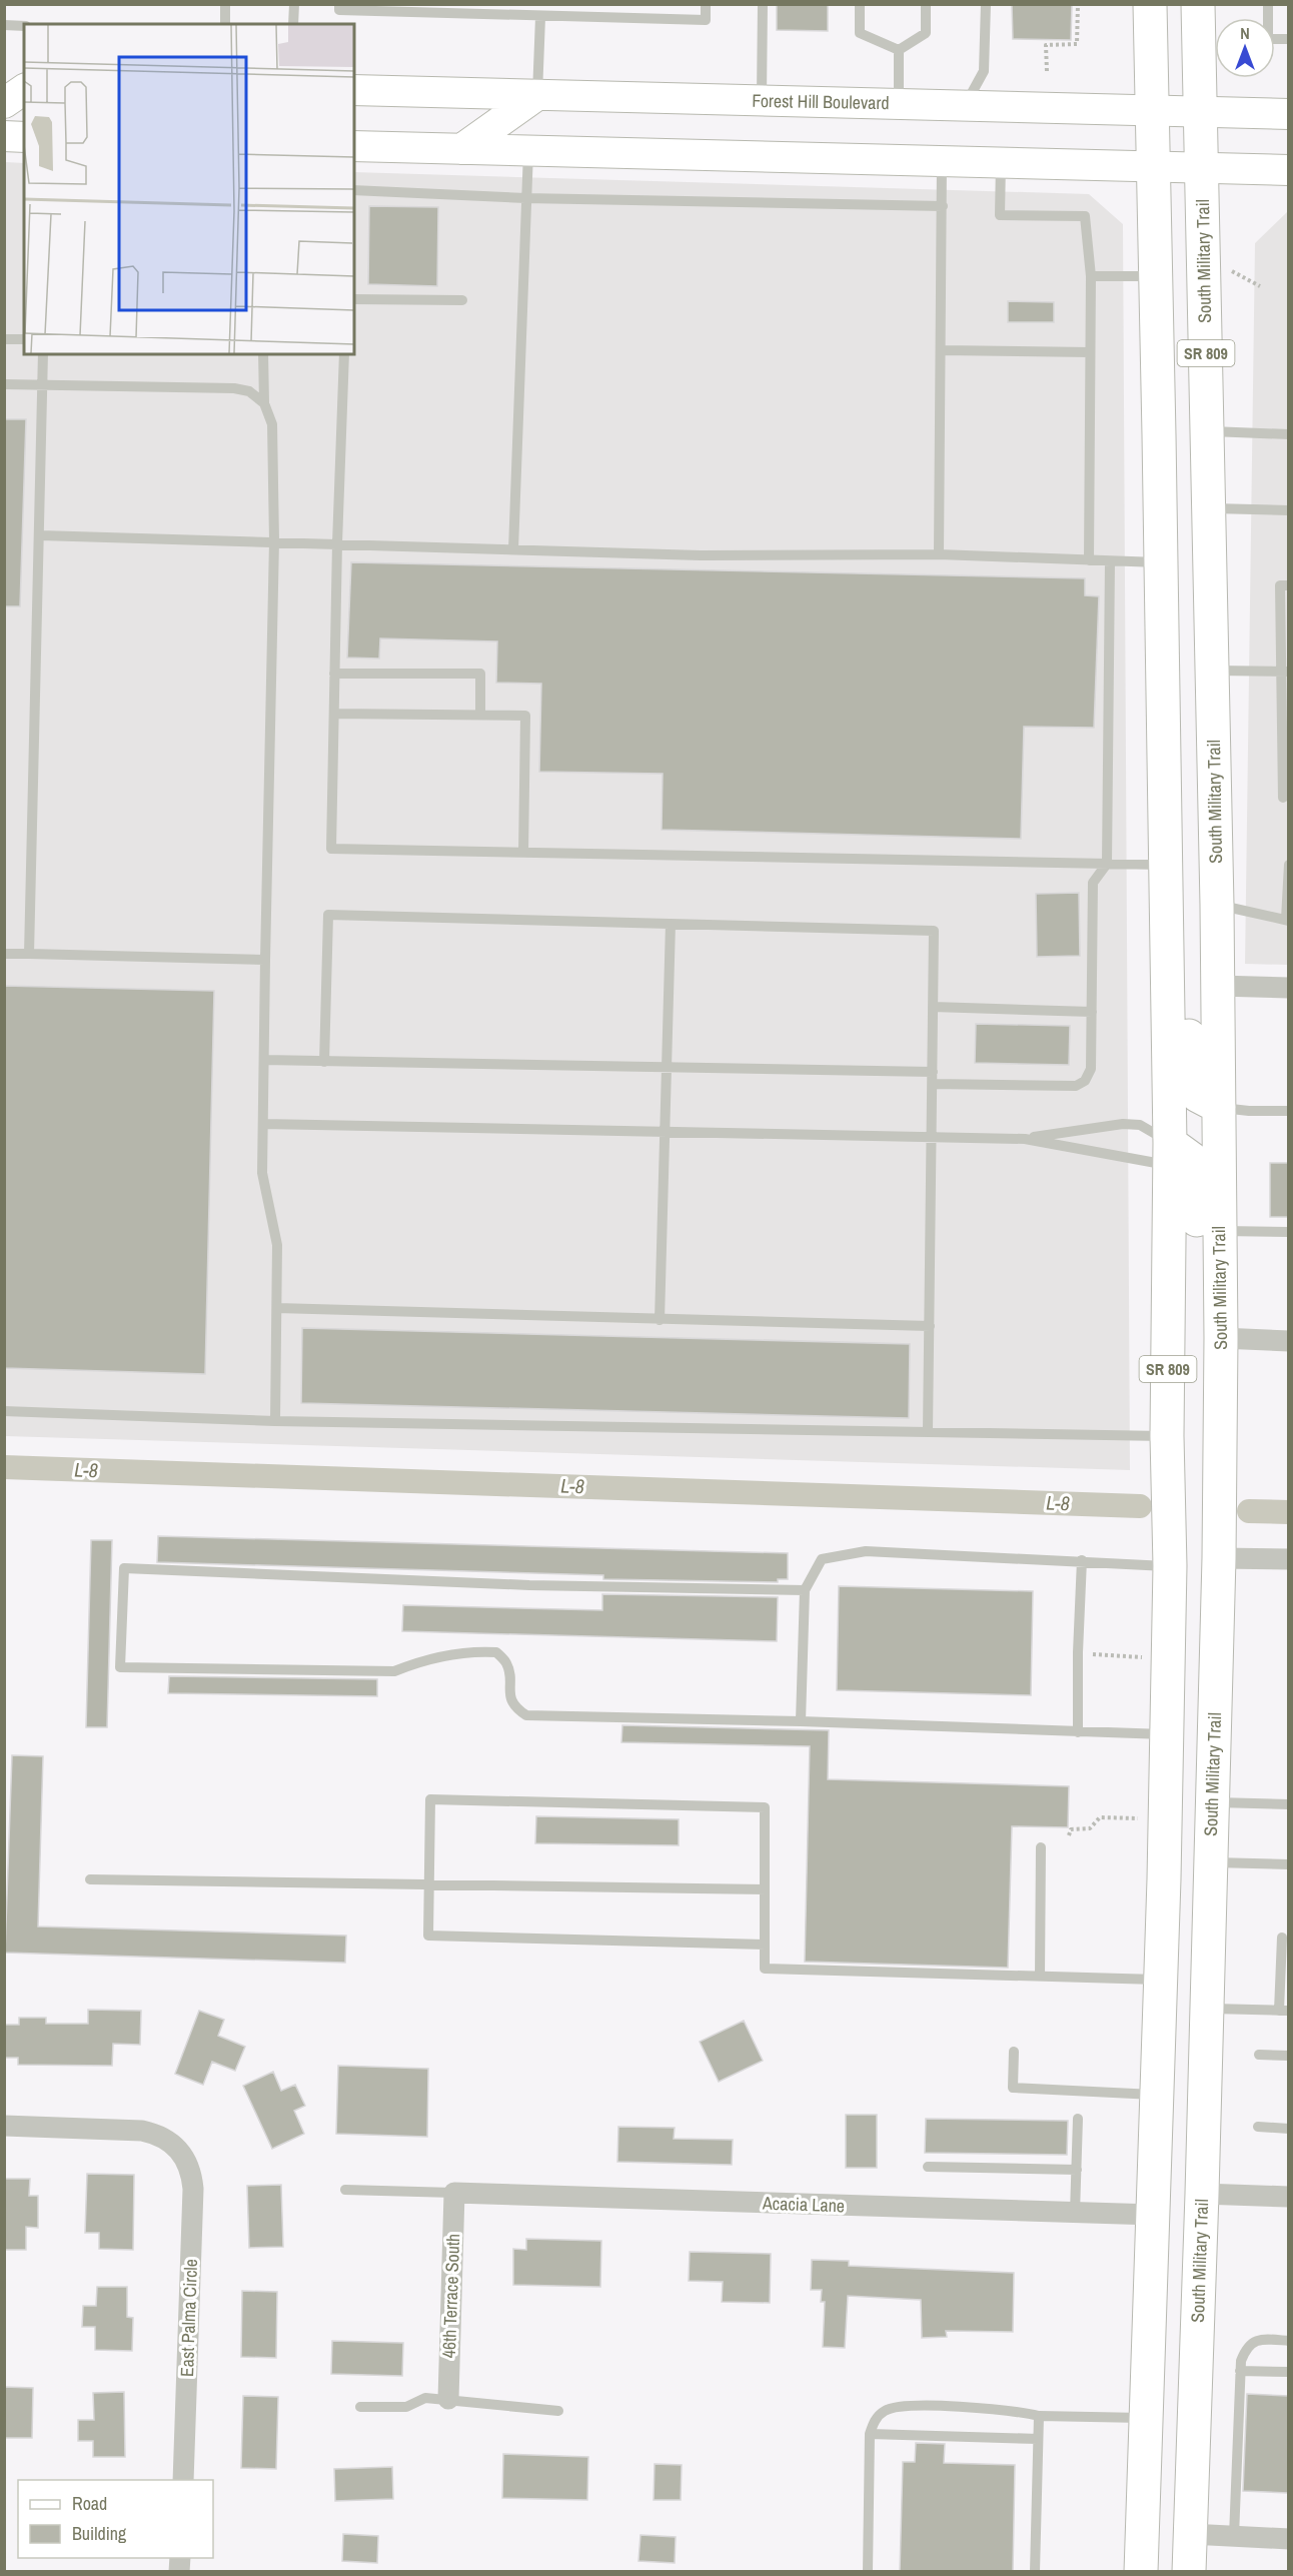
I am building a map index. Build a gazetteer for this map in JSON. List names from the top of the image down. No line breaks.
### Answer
{"streets":{"main road":["Forest Hill Boulevard","South Military Trail","SR 809"],"street":["Acacia Lane","46th Terrace South","East Palma Circle"]},"crossings":[["Forest Hill Boulevard","South Military Trail"],["Forest Hill Boulevard","SR 809"],["SR 809","Acacia Lane"],["Acacia Lane","46th Terrace South"]],"water":["L-8"],"legend":["Road","Building"],"north":"top"}
